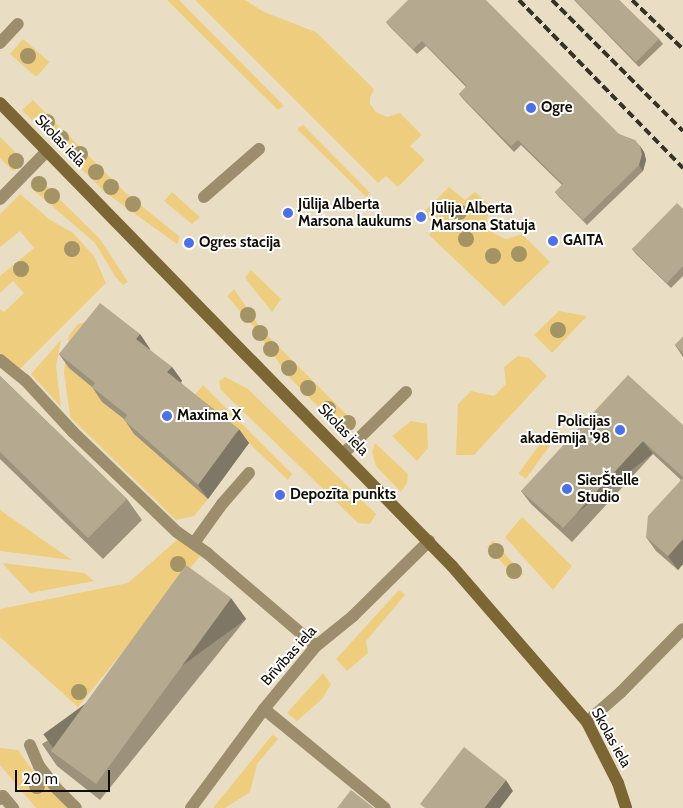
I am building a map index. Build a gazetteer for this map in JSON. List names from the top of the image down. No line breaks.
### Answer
{"streets":{"main road":["Skolas iela"],"street":["Brīvības iela"]},"crossings":[["Skolas iela","Brīvības iela"]],"places":["Ogre","Jūlija Alberta Marsona laukums","Jūlija Alberta Marsona Statuja","GAITA","Ogres stacija","Maxima X","Policijas akadēmija '98","SierŠtelle Studio","Depozīta punkts"],"scale_bar":"20 m"}
